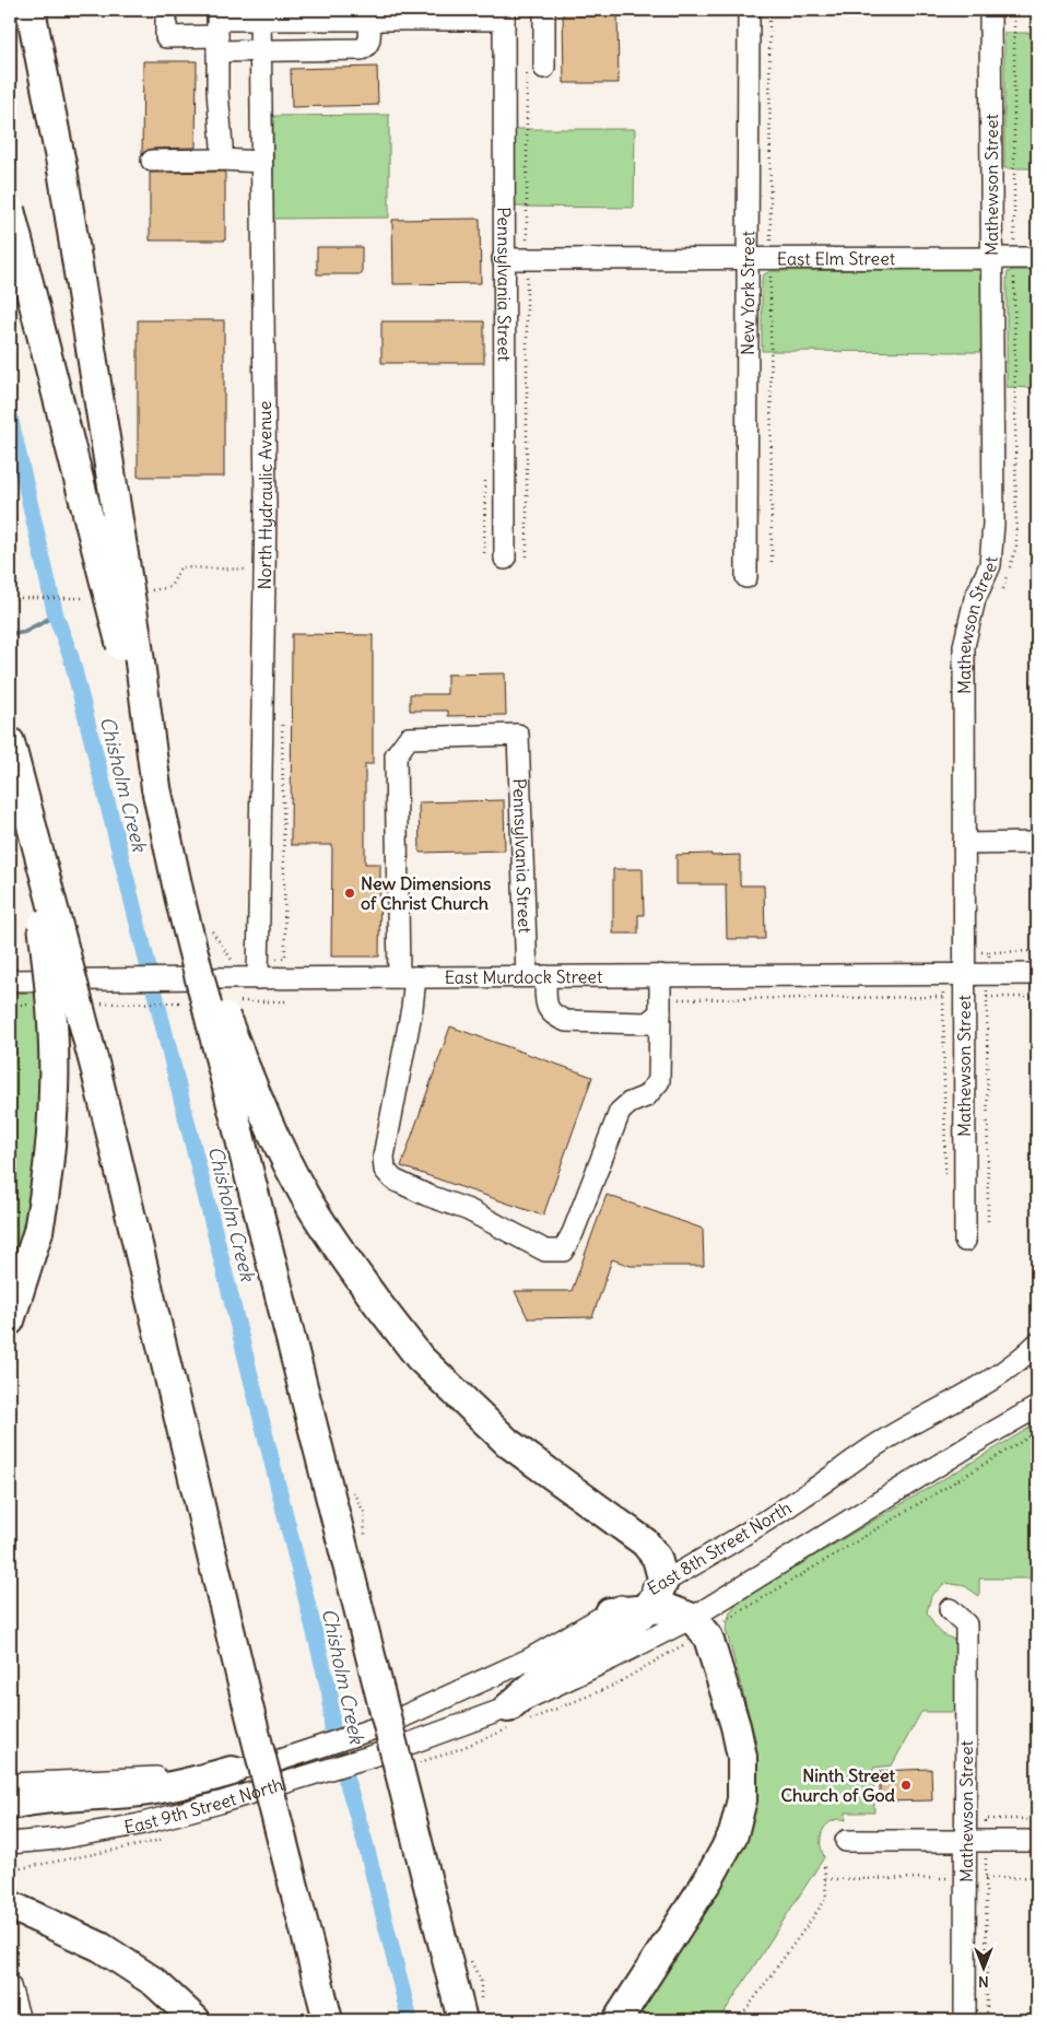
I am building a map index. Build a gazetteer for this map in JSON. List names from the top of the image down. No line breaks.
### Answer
{"streets":{"street":["Mathewson Street","East Elm Street","Pennsylvania Street","New York Street","North Hydraulic Avenue","East Murdock Street","East 8th Street North","East 9th Street North"]},"crossings":[["Mathewson Street","East Elm Street"],["Mathewson Street","East Murdock Street"],["East Elm Street","Pennsylvania Street"],["East Elm Street","New York Street"],["Pennsylvania Street","East Murdock Street"],["North Hydraulic Avenue","East Murdock Street"],["East 8th Street North","East 9th Street North"]],"water":["Chisholm Creek"],"places":["New Dimensions of Christ Church","Ninth Street Church of God"],"north":"bottom"}
